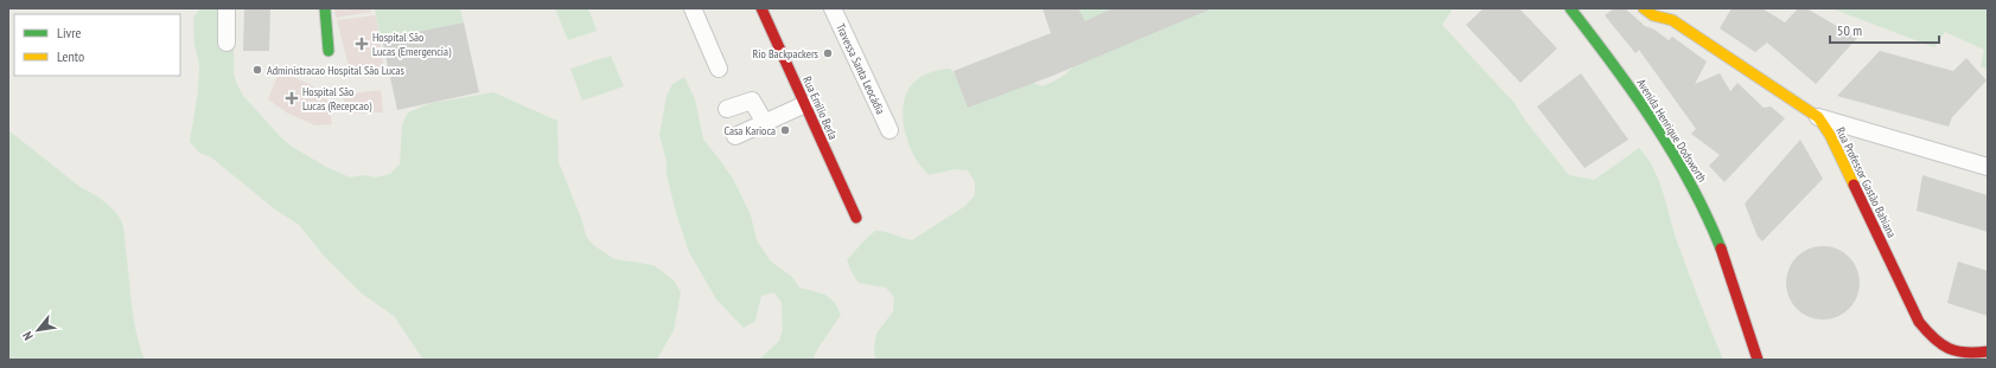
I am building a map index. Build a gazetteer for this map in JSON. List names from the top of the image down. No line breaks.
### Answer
{"streets":{"street":["Travessa Santa Leocádia","Rua Emilio Berla","Avenida Henrique Dodsworth","Rua Professor Gastão Bahiana"]},"places":{"health":["Hospital São Lucas (Emergencia)","Hospital São Lucas (Recepcao)"],"other":["Rio Backpackers","Administracao Hospital São Lucas","Casa Karioca"]},"legend":["Livre","Lento"],"scale_bar":"50 m","north":"bottom left"}
